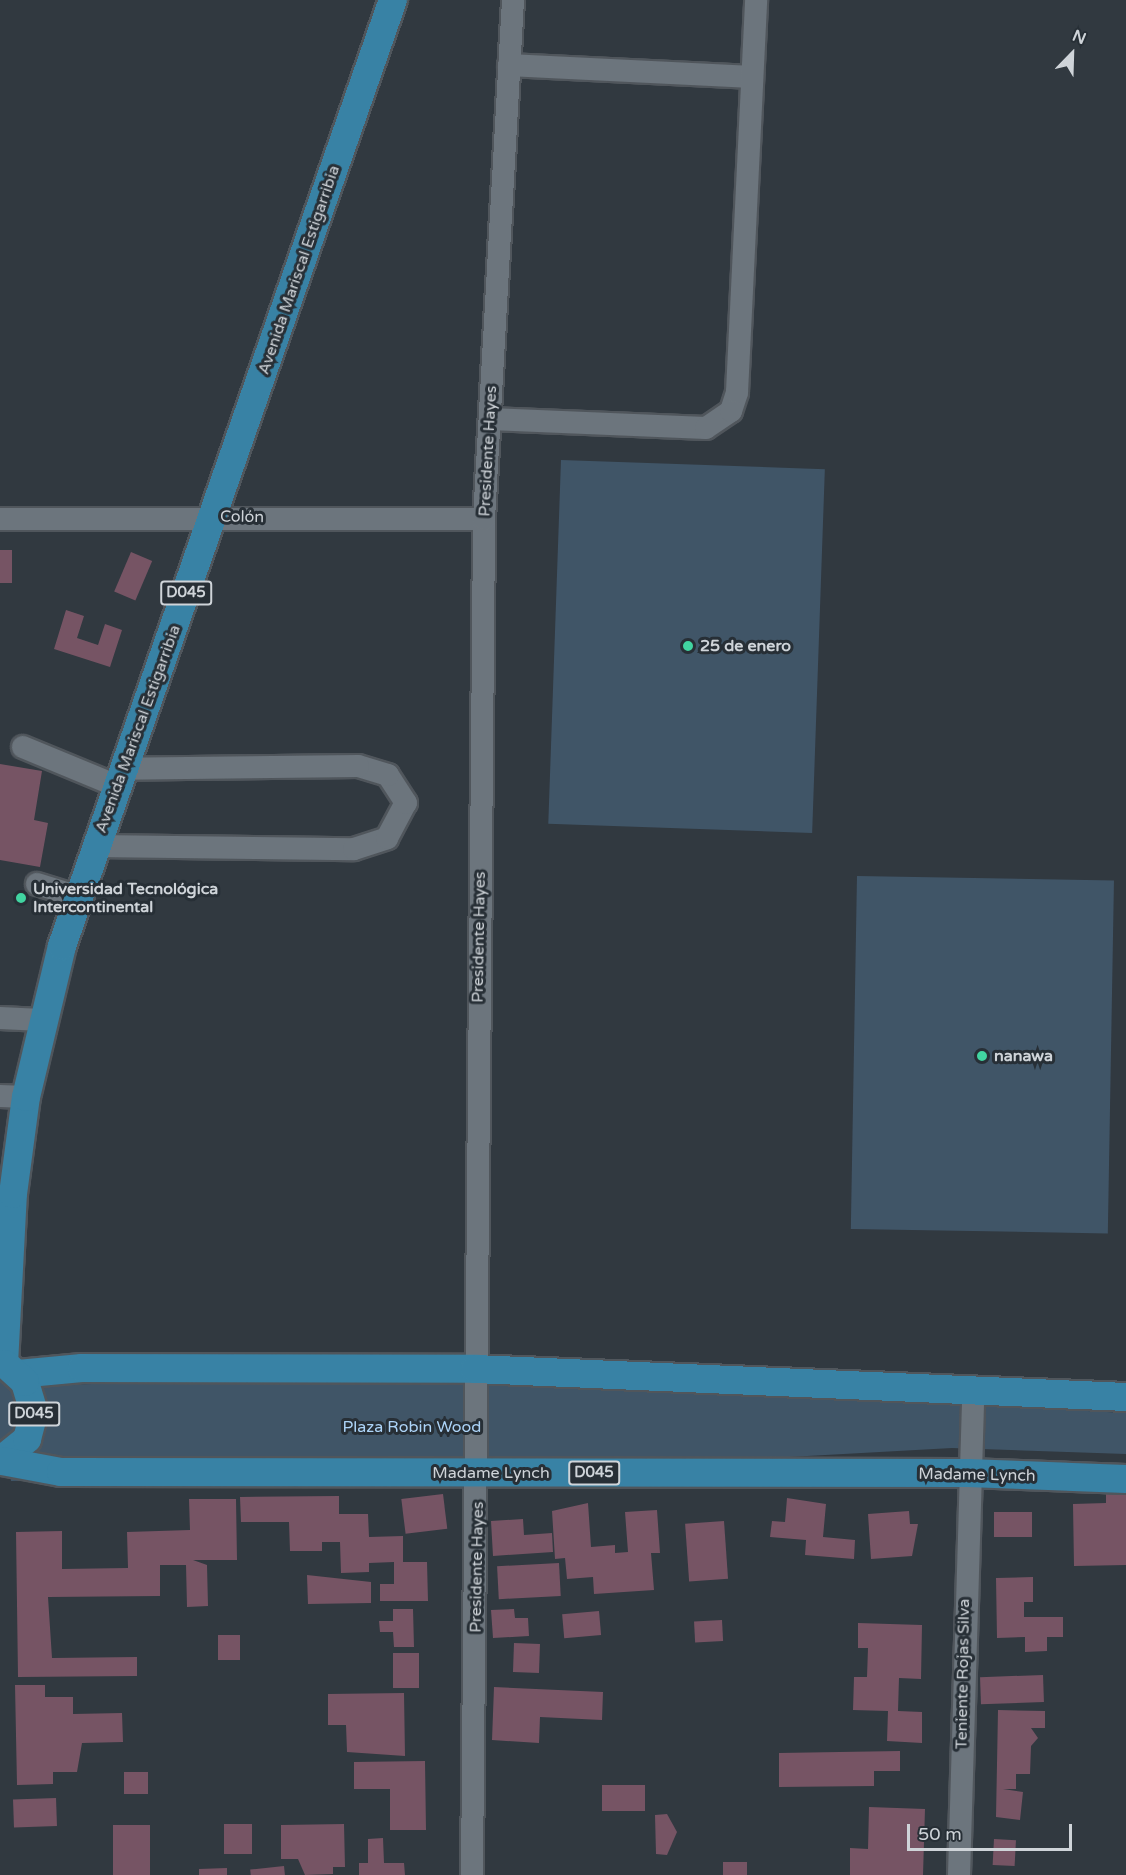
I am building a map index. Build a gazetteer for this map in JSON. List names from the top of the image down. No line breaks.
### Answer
{"streets":{"main road":["Avenida Mariscal Estigarribia","D045","Madame Lynch"],"street":["Presidente Hayes","Colón","Teniente Rojas Silva"]},"crossings":[["Avenida Mariscal Estigarribia","Colón"],["Avenida Mariscal Estigarribia","D045"],["Presidente Hayes","Colón"],["Presidente Hayes","Madame Lynch"],["D045","Madame Lynch"],["Madame Lynch","Teniente Rojas Silva"]],"parks":["Plaza Robin Wood"],"places":["25 de enero","Universidad Tecnológica Intercontinental","nanawa"],"scale_bar":"50 m","north":"top right"}
